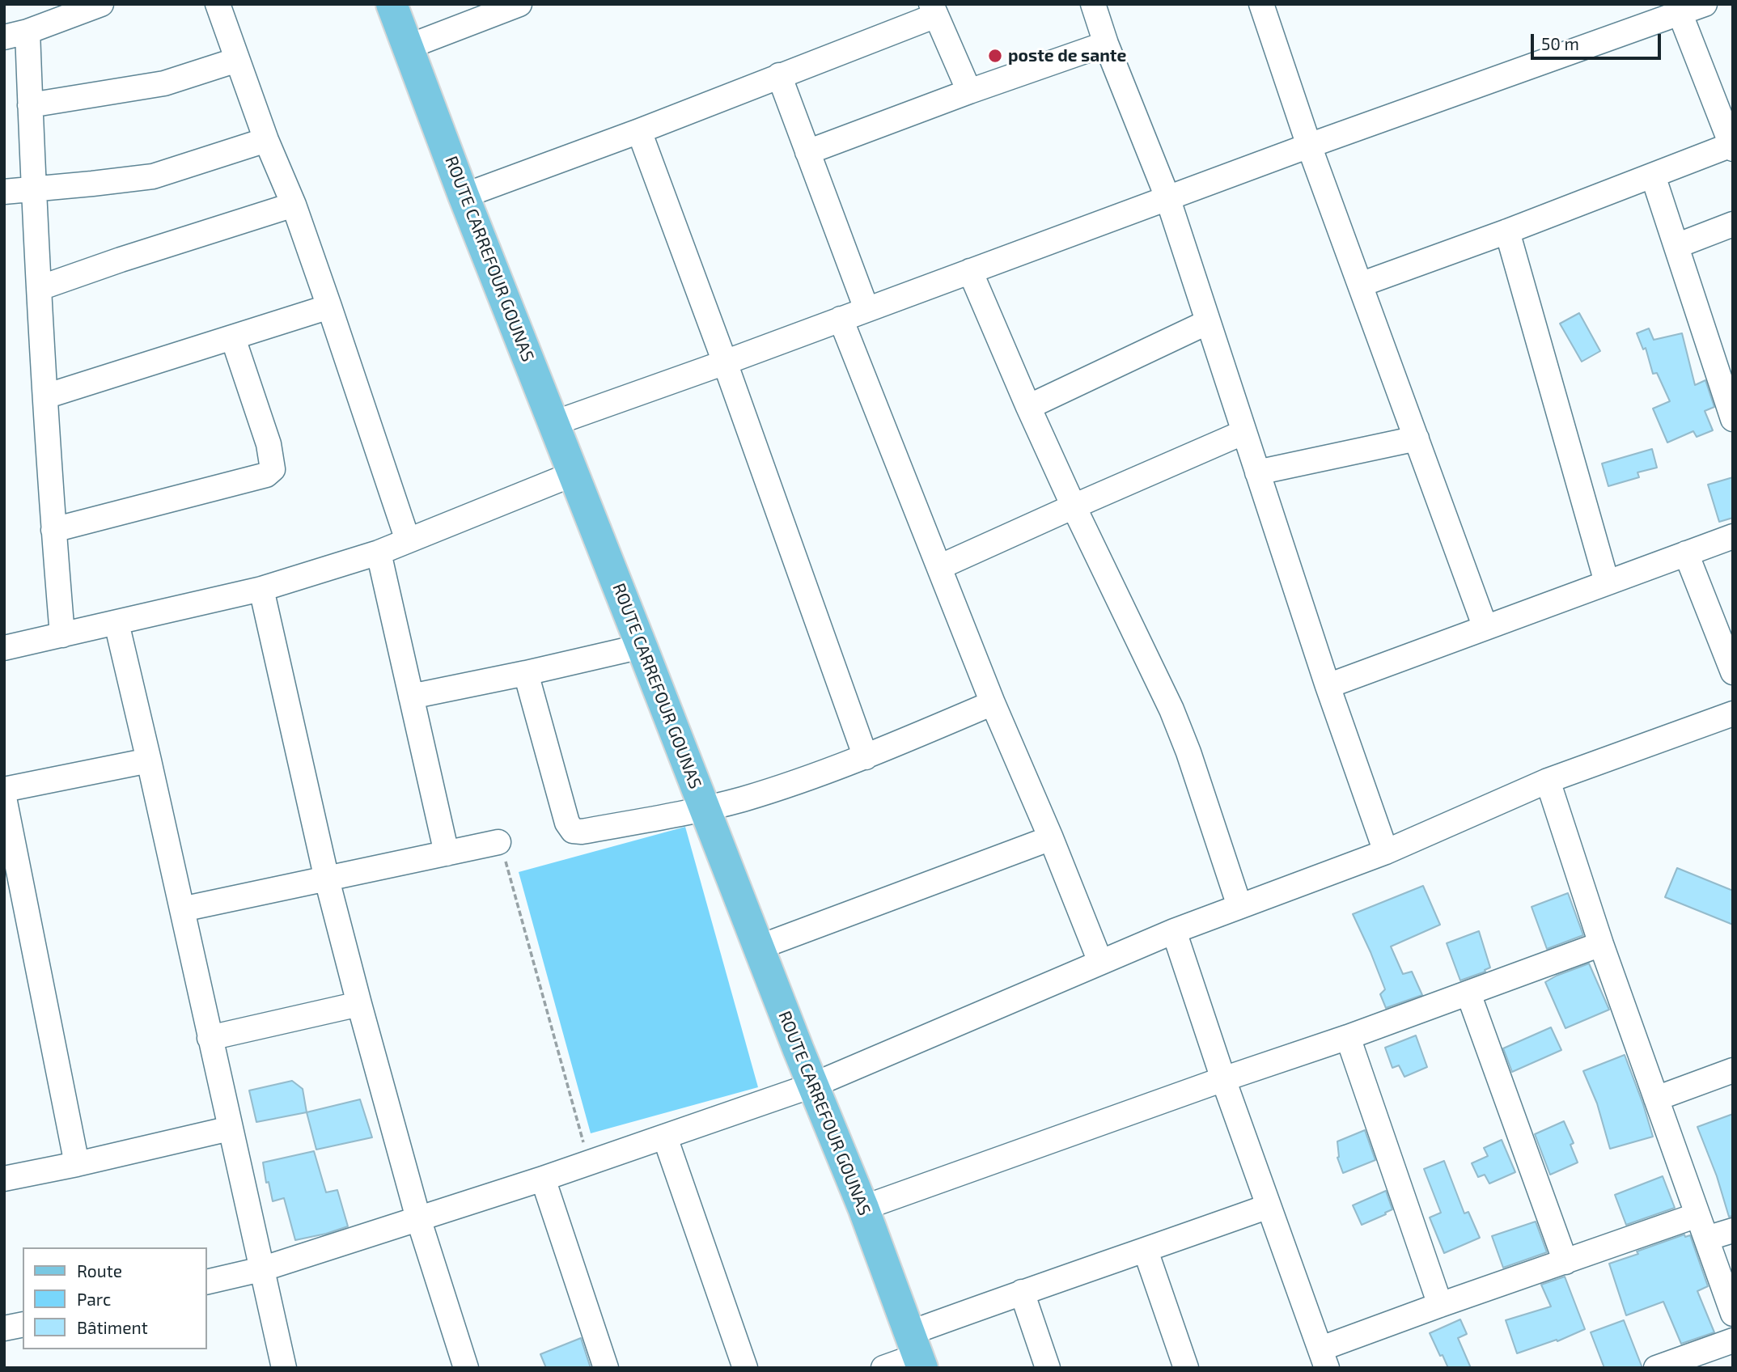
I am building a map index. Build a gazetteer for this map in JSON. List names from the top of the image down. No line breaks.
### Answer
{"streets":{"main road":["ROUTE CARREFOUR GOUNAS"]},"places":["poste de sante"],"legend":["Route","Parc","Bâtiment"],"scale_bar":"50 m"}
